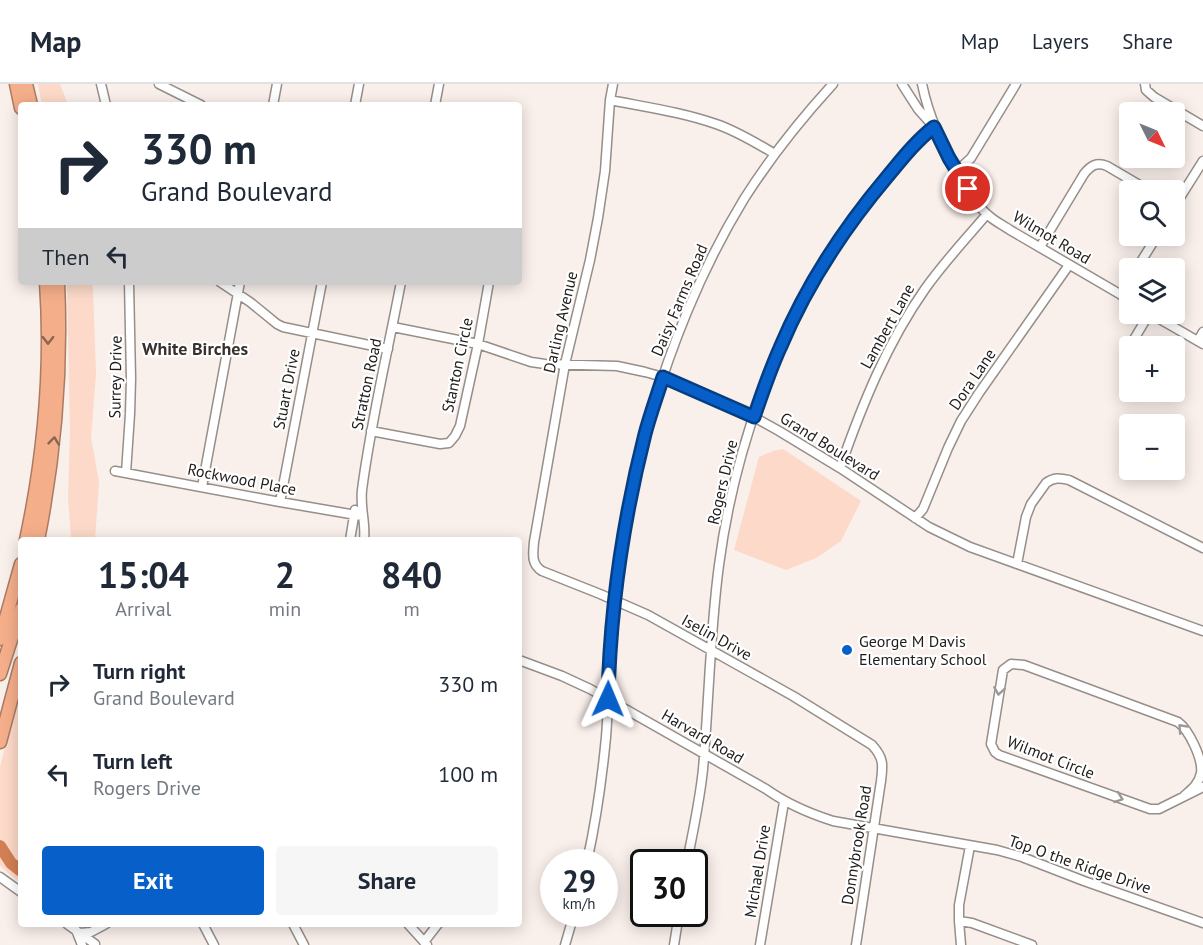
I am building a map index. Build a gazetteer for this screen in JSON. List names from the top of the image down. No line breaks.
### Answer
{"streets":{"street":["Wilmot Road","Daisy Farms Road","Darling Avenue","Lambert Lane","Stanton Circle","Surrey Drive","Dora Lane","Stratton Road","Stuart Drive","Grand Boulevard","Rockwood Place","Rogers Drive","Iselin Drive","Harvard Road","Wilmot Circle","Donnybrook Road","Top O the Ridge Drive","Michael Drive"]},"crossings":[["Wilmot Road","Lambert Lane"],["Wilmot Road","Dora Lane"],["Wilmot Road","Rogers Drive"],["Daisy Farms Road","Grand Boulevard"],["Daisy Farms Road","Iselin Drive"],["Daisy Farms Road","Harvard Road"],["Darling Avenue","Grand Boulevard"],["Darling Avenue","Iselin Drive"],["Lambert Lane","Grand Boulevard"],["Stanton Circle","Stratton Road"],["Stanton Circle","Grand Boulevard"],["Surrey Drive","Rockwood Place"],["Dora Lane","Grand Boulevard"],["Stratton Road","Grand Boulevard"],["Stratton Road","Rockwood Place"],["Stuart Drive","Rockwood Place"],["Grand Boulevard","Rogers Drive"],["Rogers Drive","Iselin Drive"],["Rogers Drive","Harvard Road"],["Iselin Drive","Donnybrook Road"],["Harvard Road","Donnybrook Road"],["Harvard Road","Top O the Ridge Drive"],["Harvard Road","Michael Drive"],["Donnybrook Road","Top O the Ridge Drive"]],"districts":["White Birches"],"places":["George M Davis Elementary School"],"north":"bottom right","page":{"header":"Map","nav":["Map","Layers","Share"],"map_buttons":["+","−"],"turn":["330 m","Grand Boulevard"],"then":"Then","eta":["15:04","Arrival","2","min","840","m"],"list":[{"name":"Turn right","note":"Grand Boulevard","value":"330 m"},{"name":"Turn left","note":"Rogers Drive","value":"100 m"}],"buttons":["Exit","Share"],"speed":"29 km/h","limit":"30"}}
